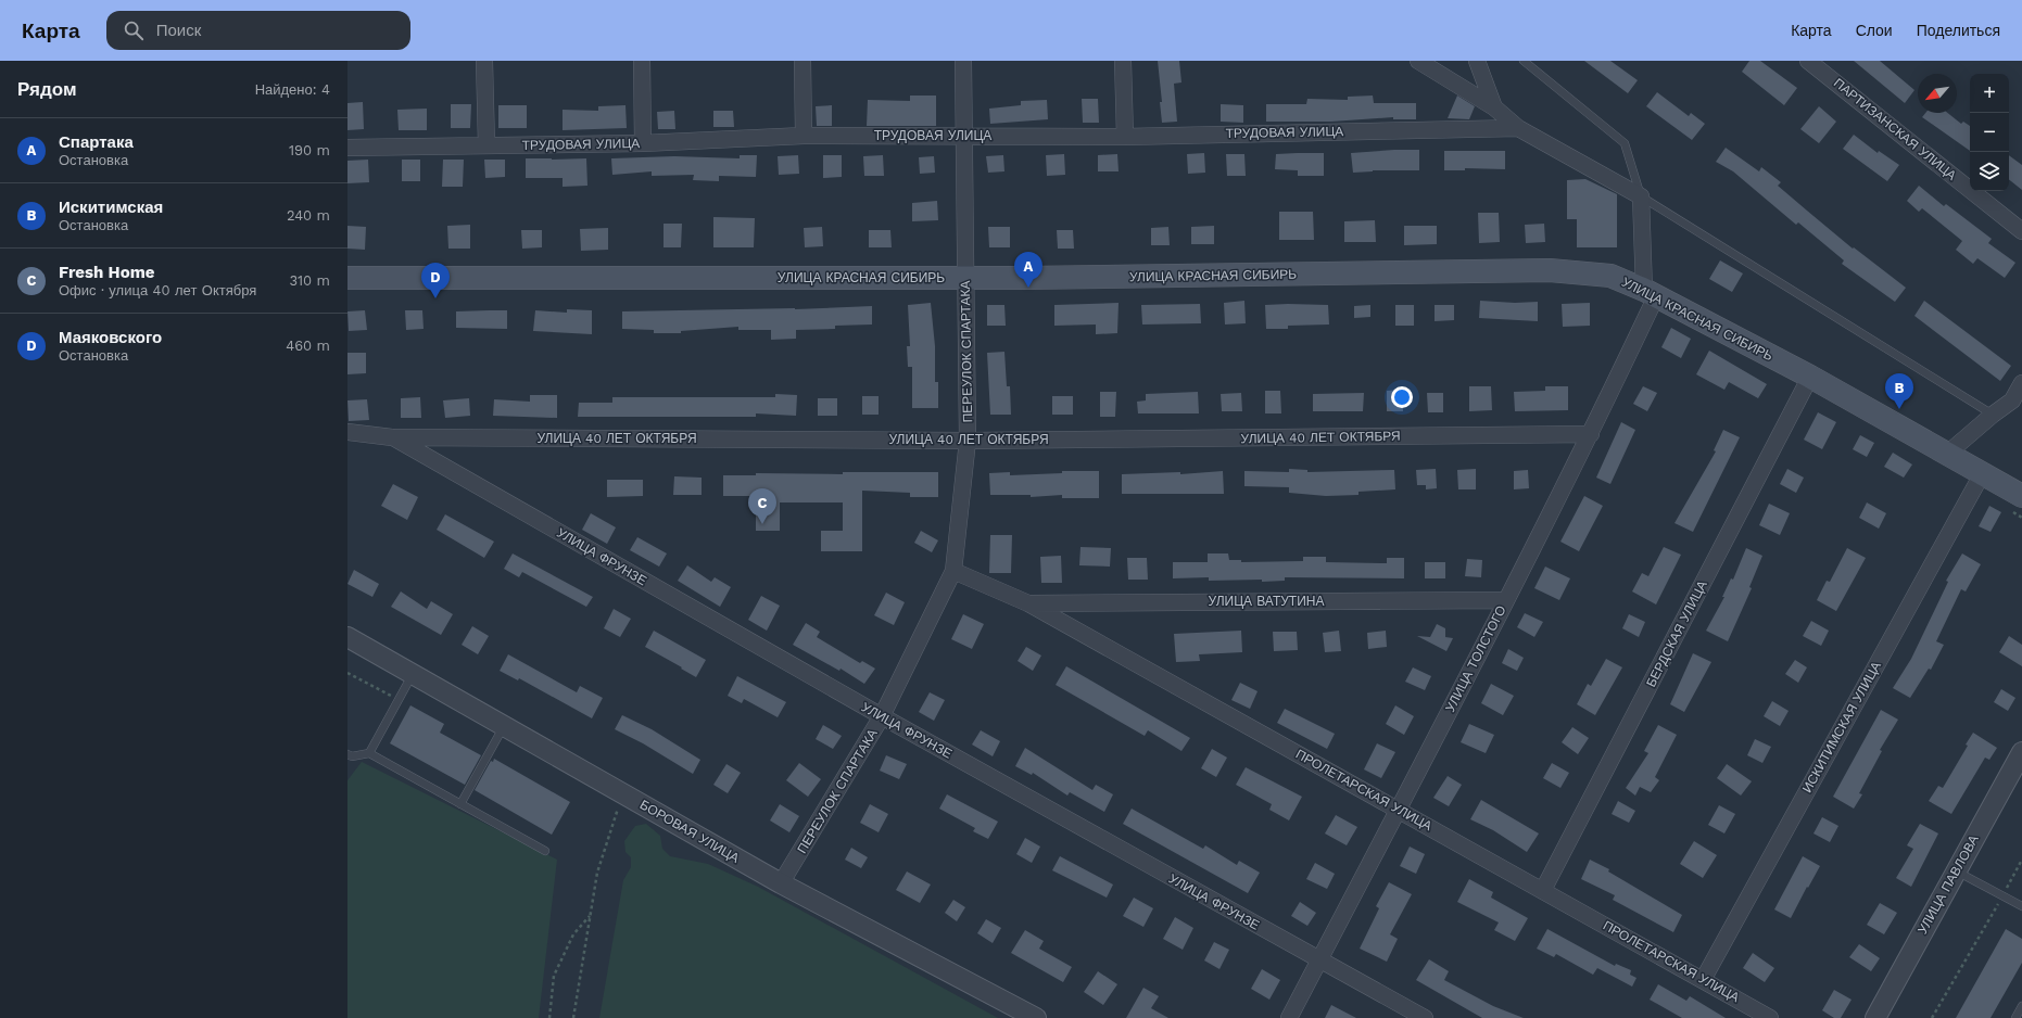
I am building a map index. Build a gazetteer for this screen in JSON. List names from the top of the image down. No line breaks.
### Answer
{"streets":{"main road":["УЛИЦА КРАСНАЯ СИБИРЬ"],"street":["ПАРТИЗАНСКАЯ УЛИЦА","ТРУДОВАЯ УЛИЦА","ПЕРЕУЛОК СПАРТАКА","УЛИЦА 40 ЛЕТ ОКТЯБРЯ","УЛИЦА ФРУНЗЕ","УЛИЦА ВАТУТИНА","БЕРДСКАЯ УЛИЦА","УЛИЦА ТОЛСТОГО","ИСКИТИМСКАЯ УЛИЦА","ПРОЛЕТАРСКАЯ УЛИЦА","БОРОВАЯ УЛИЦА","УЛИЦА ПАВЛОВА"]},"crossings":[["ТРУДОВАЯ УЛИЦА","ПЕРЕУЛОК СПАРТАКА"],["УЛИЦА КРАСНАЯ СИБИРЬ","ПЕРЕУЛОК СПАРТАКА"],["УЛИЦА КРАСНАЯ СИБИРЬ","БЕРДСКАЯ УЛИЦА"],["УЛИЦА КРАСНАЯ СИБИРЬ","УЛИЦА ТОЛСТОГО"],["УЛИЦА КРАСНАЯ СИБИРЬ","ИСКИТИМСКАЯ УЛИЦА"],["ПЕРЕУЛОК СПАРТАКА","УЛИЦА 40 ЛЕТ ОКТЯБРЯ"],["ПЕРЕУЛОК СПАРТАКА","УЛИЦА ФРУНЗЕ"],["ПЕРЕУЛОК СПАРТАКА","ПРОЛЕТАРСКАЯ УЛИЦА"],["ПЕРЕУЛОК СПАРТАКА","БОРОВАЯ УЛИЦА"],["УЛИЦА 40 ЛЕТ ОКТЯБРЯ","УЛИЦА ФРУНЗЕ"],["УЛИЦА 40 ЛЕТ ОКТЯБРЯ","УЛИЦА ТОЛСТОГО"],["УЛИЦА ФРУНЗЕ","УЛИЦА ТОЛСТОГО"],["УЛИЦА ВАТУТИНА","УЛИЦА ТОЛСТОГО"],["УЛИЦА ВАТУТИНА","ПРОЛЕТАРСКАЯ УЛИЦА"],["БЕРДСКАЯ УЛИЦА","ПРОЛЕТАРСКАЯ УЛИЦА"],["УЛИЦА ТОЛСТОГО","ПРОЛЕТАРСКАЯ УЛИЦА"],["ИСКИТИМСКАЯ УЛИЦА","ПРОЛЕТАРСКАЯ УЛИЦА"]],"north":"bottom left","page":{"header":"Карта","search":"Поиск","nav":["Карта","Слои","Поделиться"],"heading":["Рядом","Найдено: 4"],"map_buttons":["+","−"],"list":[{"mark":"A","name":"Спартака","note":"Остановка","value":"190 m"},{"mark":"B","name":"Искитимская","note":"Остановка","value":"240 m"},{"mark":"C","name":"Fresh Home","note":"Офис · улица 40 лет Октября","value":"310 m"},{"mark":"D","name":"Маяковского","note":"Остановка","value":"460 m"}],"pins":["A","D","B","C"]}}
